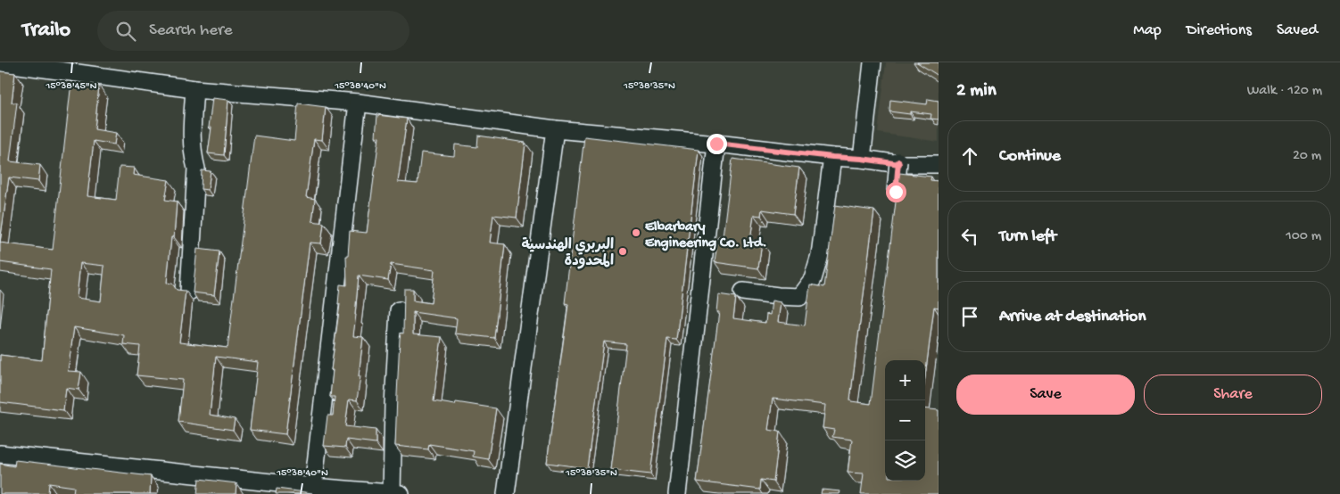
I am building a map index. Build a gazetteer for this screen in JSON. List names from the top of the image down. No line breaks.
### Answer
{"places":["Elbarbary Engineering Co. Ltd.","البربري الهندسية المحدودة"],"page":{"header":"Trailo","search":"Search here","nav":["Map","Directions","Saved"],"heading":["2 min","Walk · 120 m"],"list":[["Continue","20 m"],["Turn left","100 m"],"Arrive at destination"],"map_buttons":["+","−"],"buttons":["Save","Share"]},"coordinates":["15°38'45\"N","15°38'40\"N","15°38'35\"N"]}
